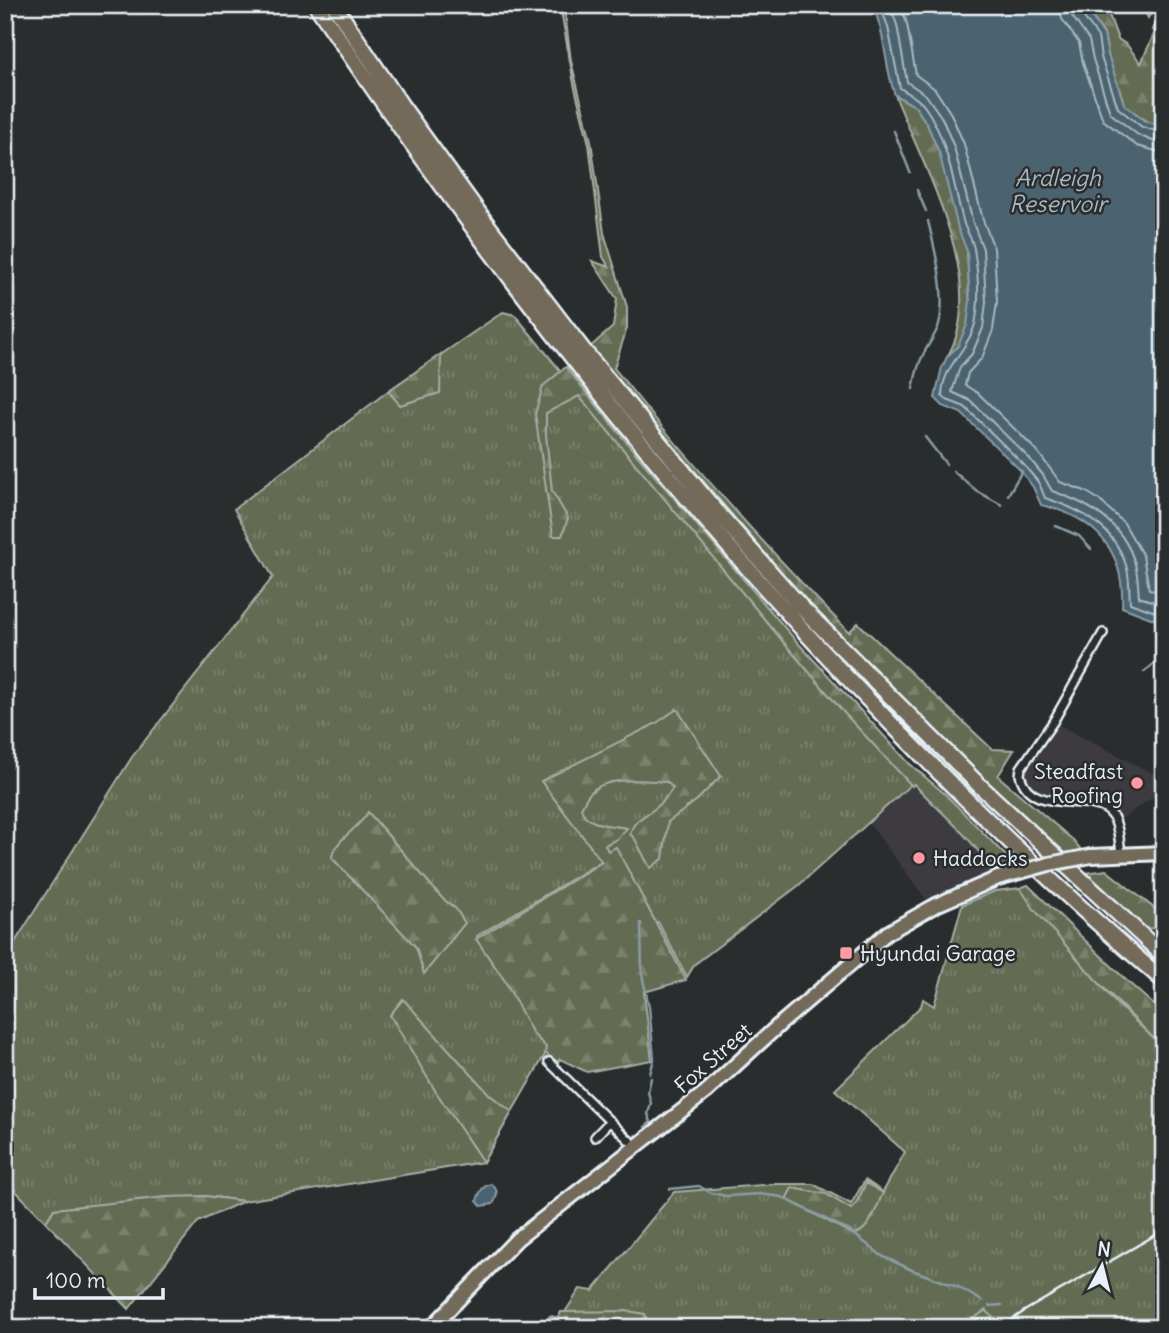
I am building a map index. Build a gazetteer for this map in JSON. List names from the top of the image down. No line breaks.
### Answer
{"streets":{"main road":["Fox Street"]},"water":["Ardleigh Reservoir"],"places":{"other":["Steadfast Roofing","Haddocks"],"transit":["Hyundai Garage"]},"scale_bar":"100 m","north":"top"}
